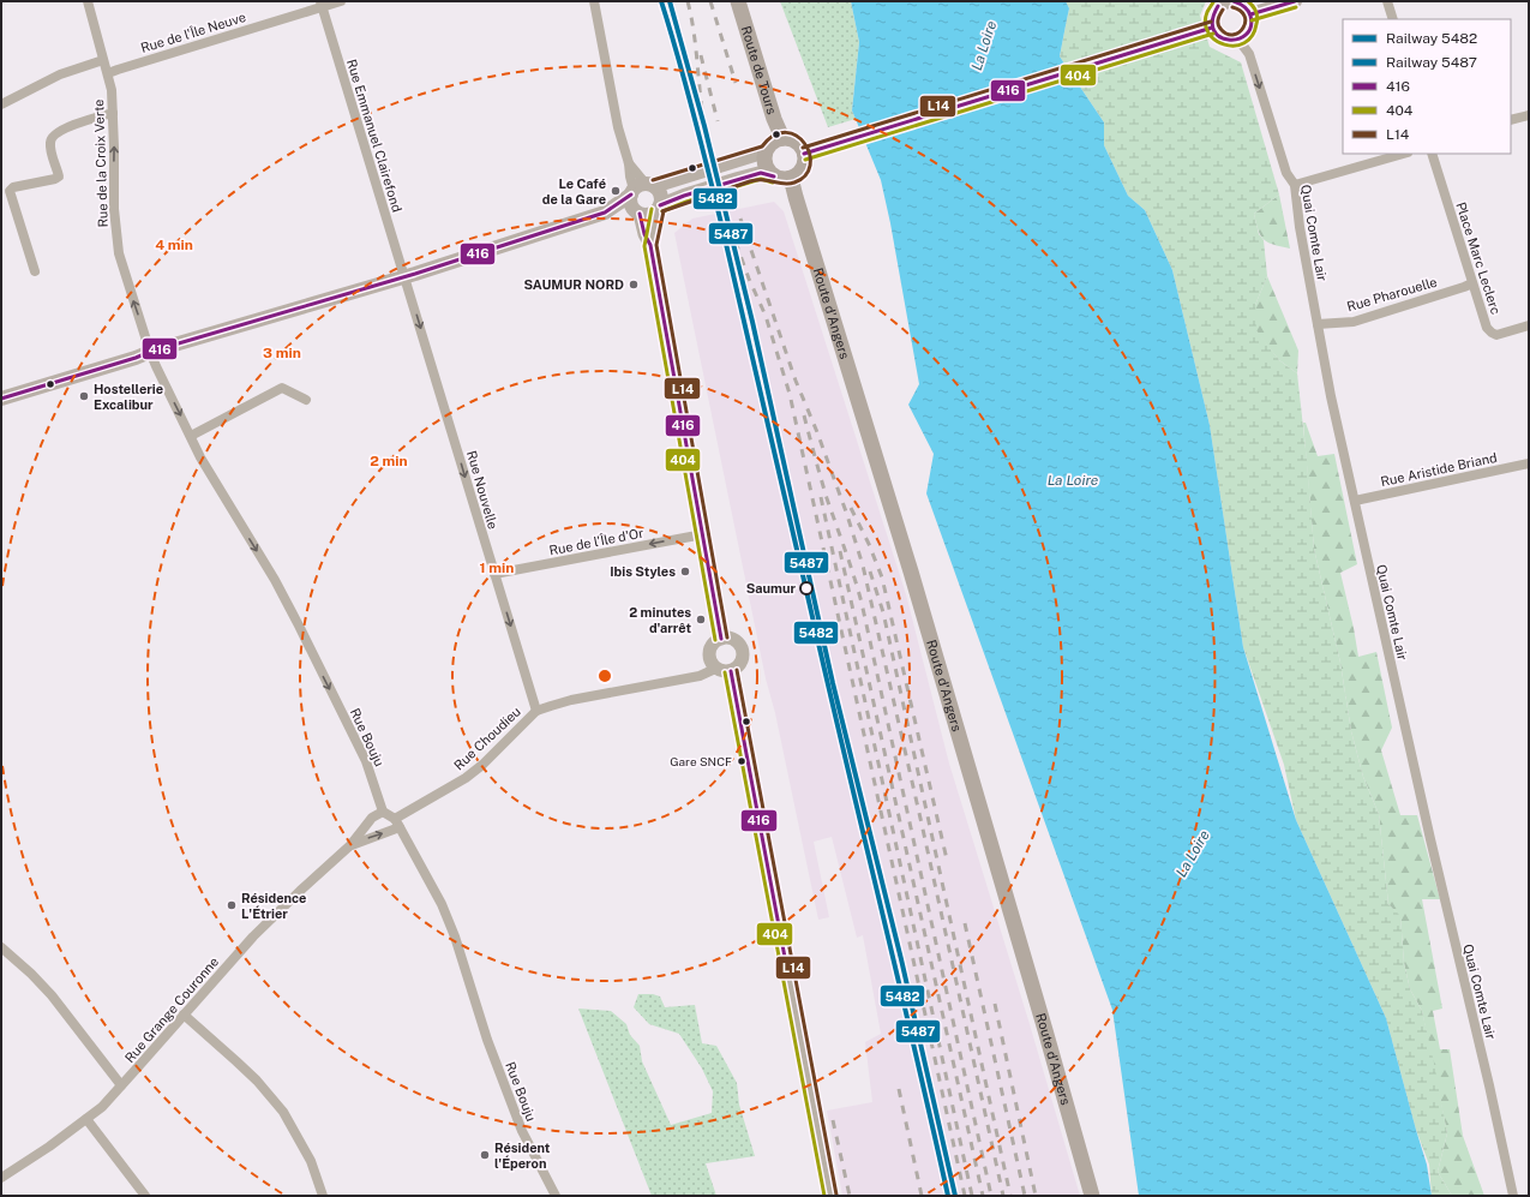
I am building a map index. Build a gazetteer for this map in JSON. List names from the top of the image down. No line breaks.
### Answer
{"streets":{"main road":["Route de Tours","Route d'Angers"],"street":["Rue de l'Île Neuve","Rue Emmanuel Clairefond","Rue de la Croix Verte","Quai Comte Lair","Place Marc Leclerc","Rue Pharouelle","Rue Aristide Briand","Rue Nouvelle","Rue de l'Île d'Or","Rue Bouju","Rue Choudieu","Rue Grange Couronne"]},"crossings":[["Rue de l'Île Neuve","Rue Emmanuel Clairefond"],["Rue de l'Île Neuve","Rue de la Croix Verte"],["Route de Tours","Route d'Angers"],["Rue Emmanuel Clairefond","Rue Nouvelle"],["Rue de la Croix Verte","Rue Bouju"],["Quai Comte Lair","Rue Pharouelle"],["Quai Comte Lair","Rue Aristide Briand"],["Place Marc Leclerc","Rue Pharouelle"],["Rue Nouvelle","Rue de l'Île d'Or"],["Rue Nouvelle","Rue Choudieu"],["Rue Bouju","Rue Choudieu"],["Rue Bouju","Rue Grange Couronne"],["Rue Choudieu","Rue Grange Couronne"]],"one_way":["Rue de la Croix Verte","Rue Nouvelle","Rue de l'Île d'Or","Rue Bouju"],"water":["La Loire"],"places":["Le Café de la Gare","SAUMUR NORD","Hostellerie Excalibur","Ibis Styles","Saumur","2 minutes d'arrêt","Gare SNCF","Résidence L'Étrier","Résident l'Éperon"],"lines":["rail line 5482","rail line 5487","transit line 416","transit line 404","transit line L14"],"legend":["Railway 5482","Railway 5487","416","404","L14"],"rings":["4 min","3 min","2 min","1 min"]}
